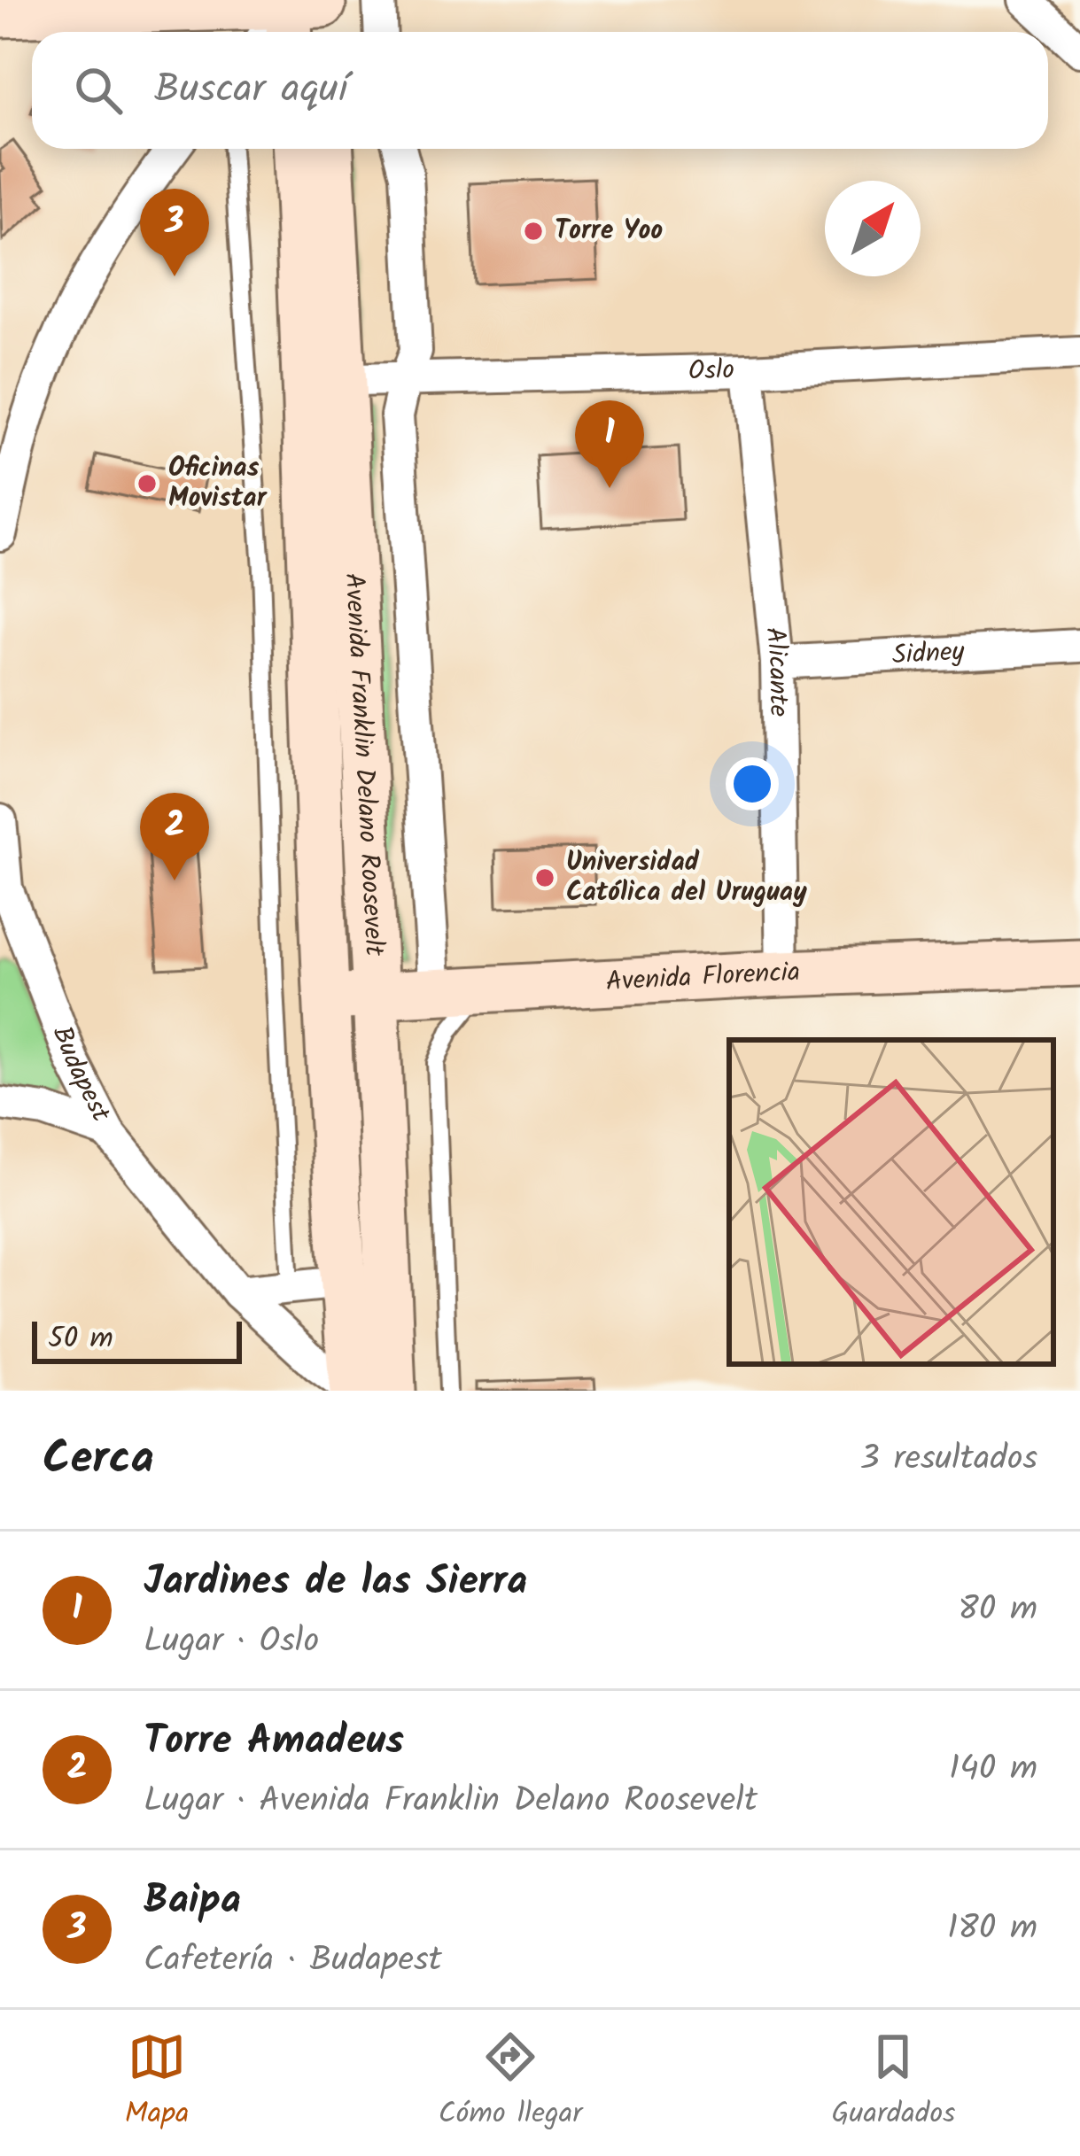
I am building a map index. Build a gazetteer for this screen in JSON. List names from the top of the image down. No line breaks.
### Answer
{"streets":{"main road":["Avenida Franklin Delano Roosevelt","Avenida Florencia"],"street":["Oslo","Sidney","Alicante","Budapest"]},"crossings":[["Oslo","Alicante"],["Oslo","Avenida Franklin Delano Roosevelt"],["Sidney","Alicante"],["Alicante","Avenida Florencia"],["Avenida Franklin Delano Roosevelt","Avenida Florencia"],["Avenida Franklin Delano Roosevelt","Budapest"]],"places":["Torre Yoo","Oficinas Movistar","Universidad Católica del Uruguay"],"scale_bar":"50 m","north":"top right","page":{"search":"Buscar aquí","pins":["3","1","2"],"scale":"50 m","heading":["Cerca","3 resultados"],"list":[{"mark":"1","name":"Jardines de las Sierra","note":"Lugar · Oslo","value":"80 m"},{"mark":"2","name":"Torre Amadeus","note":"Lugar · Avenida Franklin Delano Roosevelt","value":"140 m"},{"mark":"3","name":"Baipa","note":"Cafetería · Budapest","value":"180 m"}],"nav":["Mapa","Cómo llegar","Guardados"]}}
